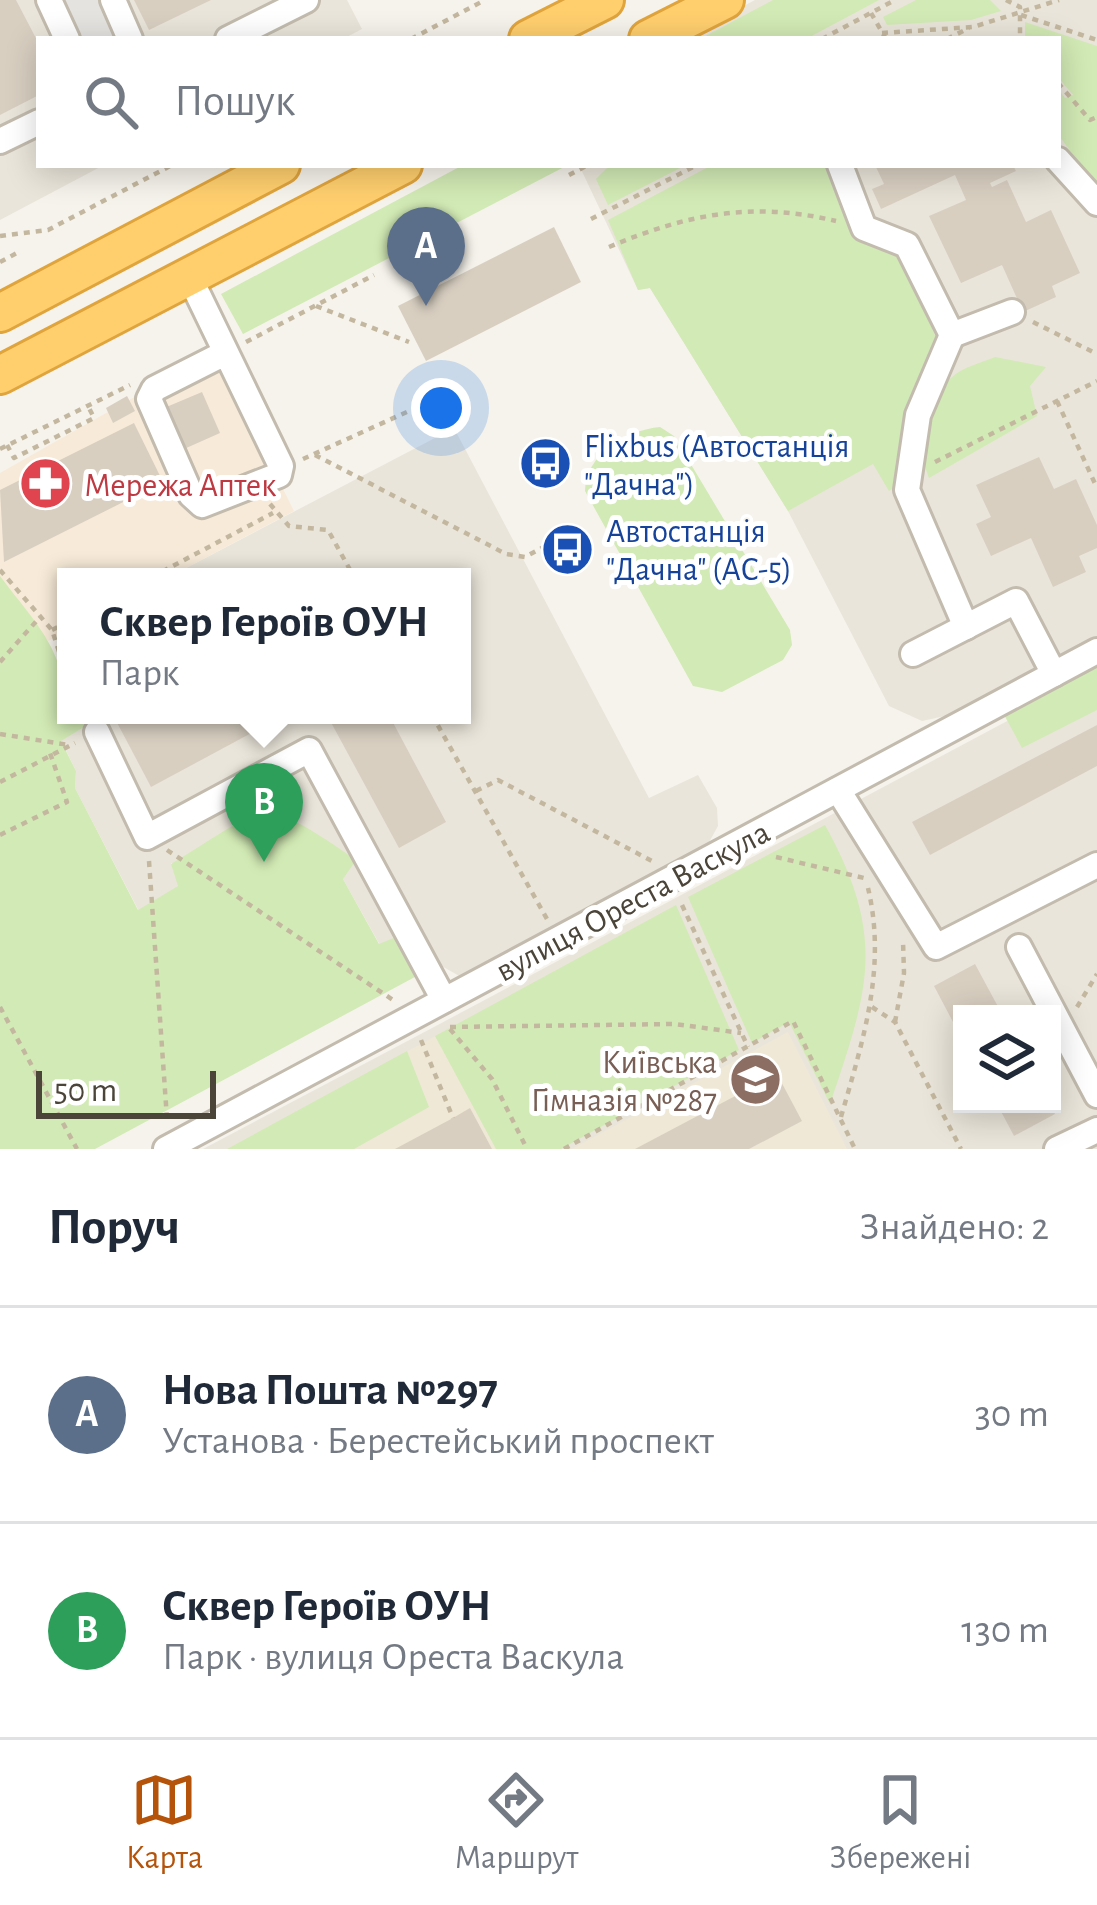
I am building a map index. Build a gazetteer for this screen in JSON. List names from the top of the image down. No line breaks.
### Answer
{"streets":{"street":["вулиця Ореста Васкула"]},"places":{"bus stop":["Flixbus (Автостанція \"Дачна\")","Автостанція \"Дачна\" (АС-5)"],"pharmacy":["Мережа Аптек"],"school or university":["Київська Гімназія №287"]},"scale_bar":"50 m","page":{"search":"Пошук","pins":["A","B"],"popup":["Сквер Героїв ОУН","Парк"],"scale":"50 m","heading":["Поруч","Знайдено: 2"],"list":[{"mark":"A","name":"Нова Пошта №297","note":"Установа · Берестейський проспект","value":"30 m"},{"mark":"B","name":"Сквер Героїв ОУН","note":"Парк · вулиця Ореста Васкула","value":"130 m"}],"nav":["Карта","Маршрут","Збережені"]}}
